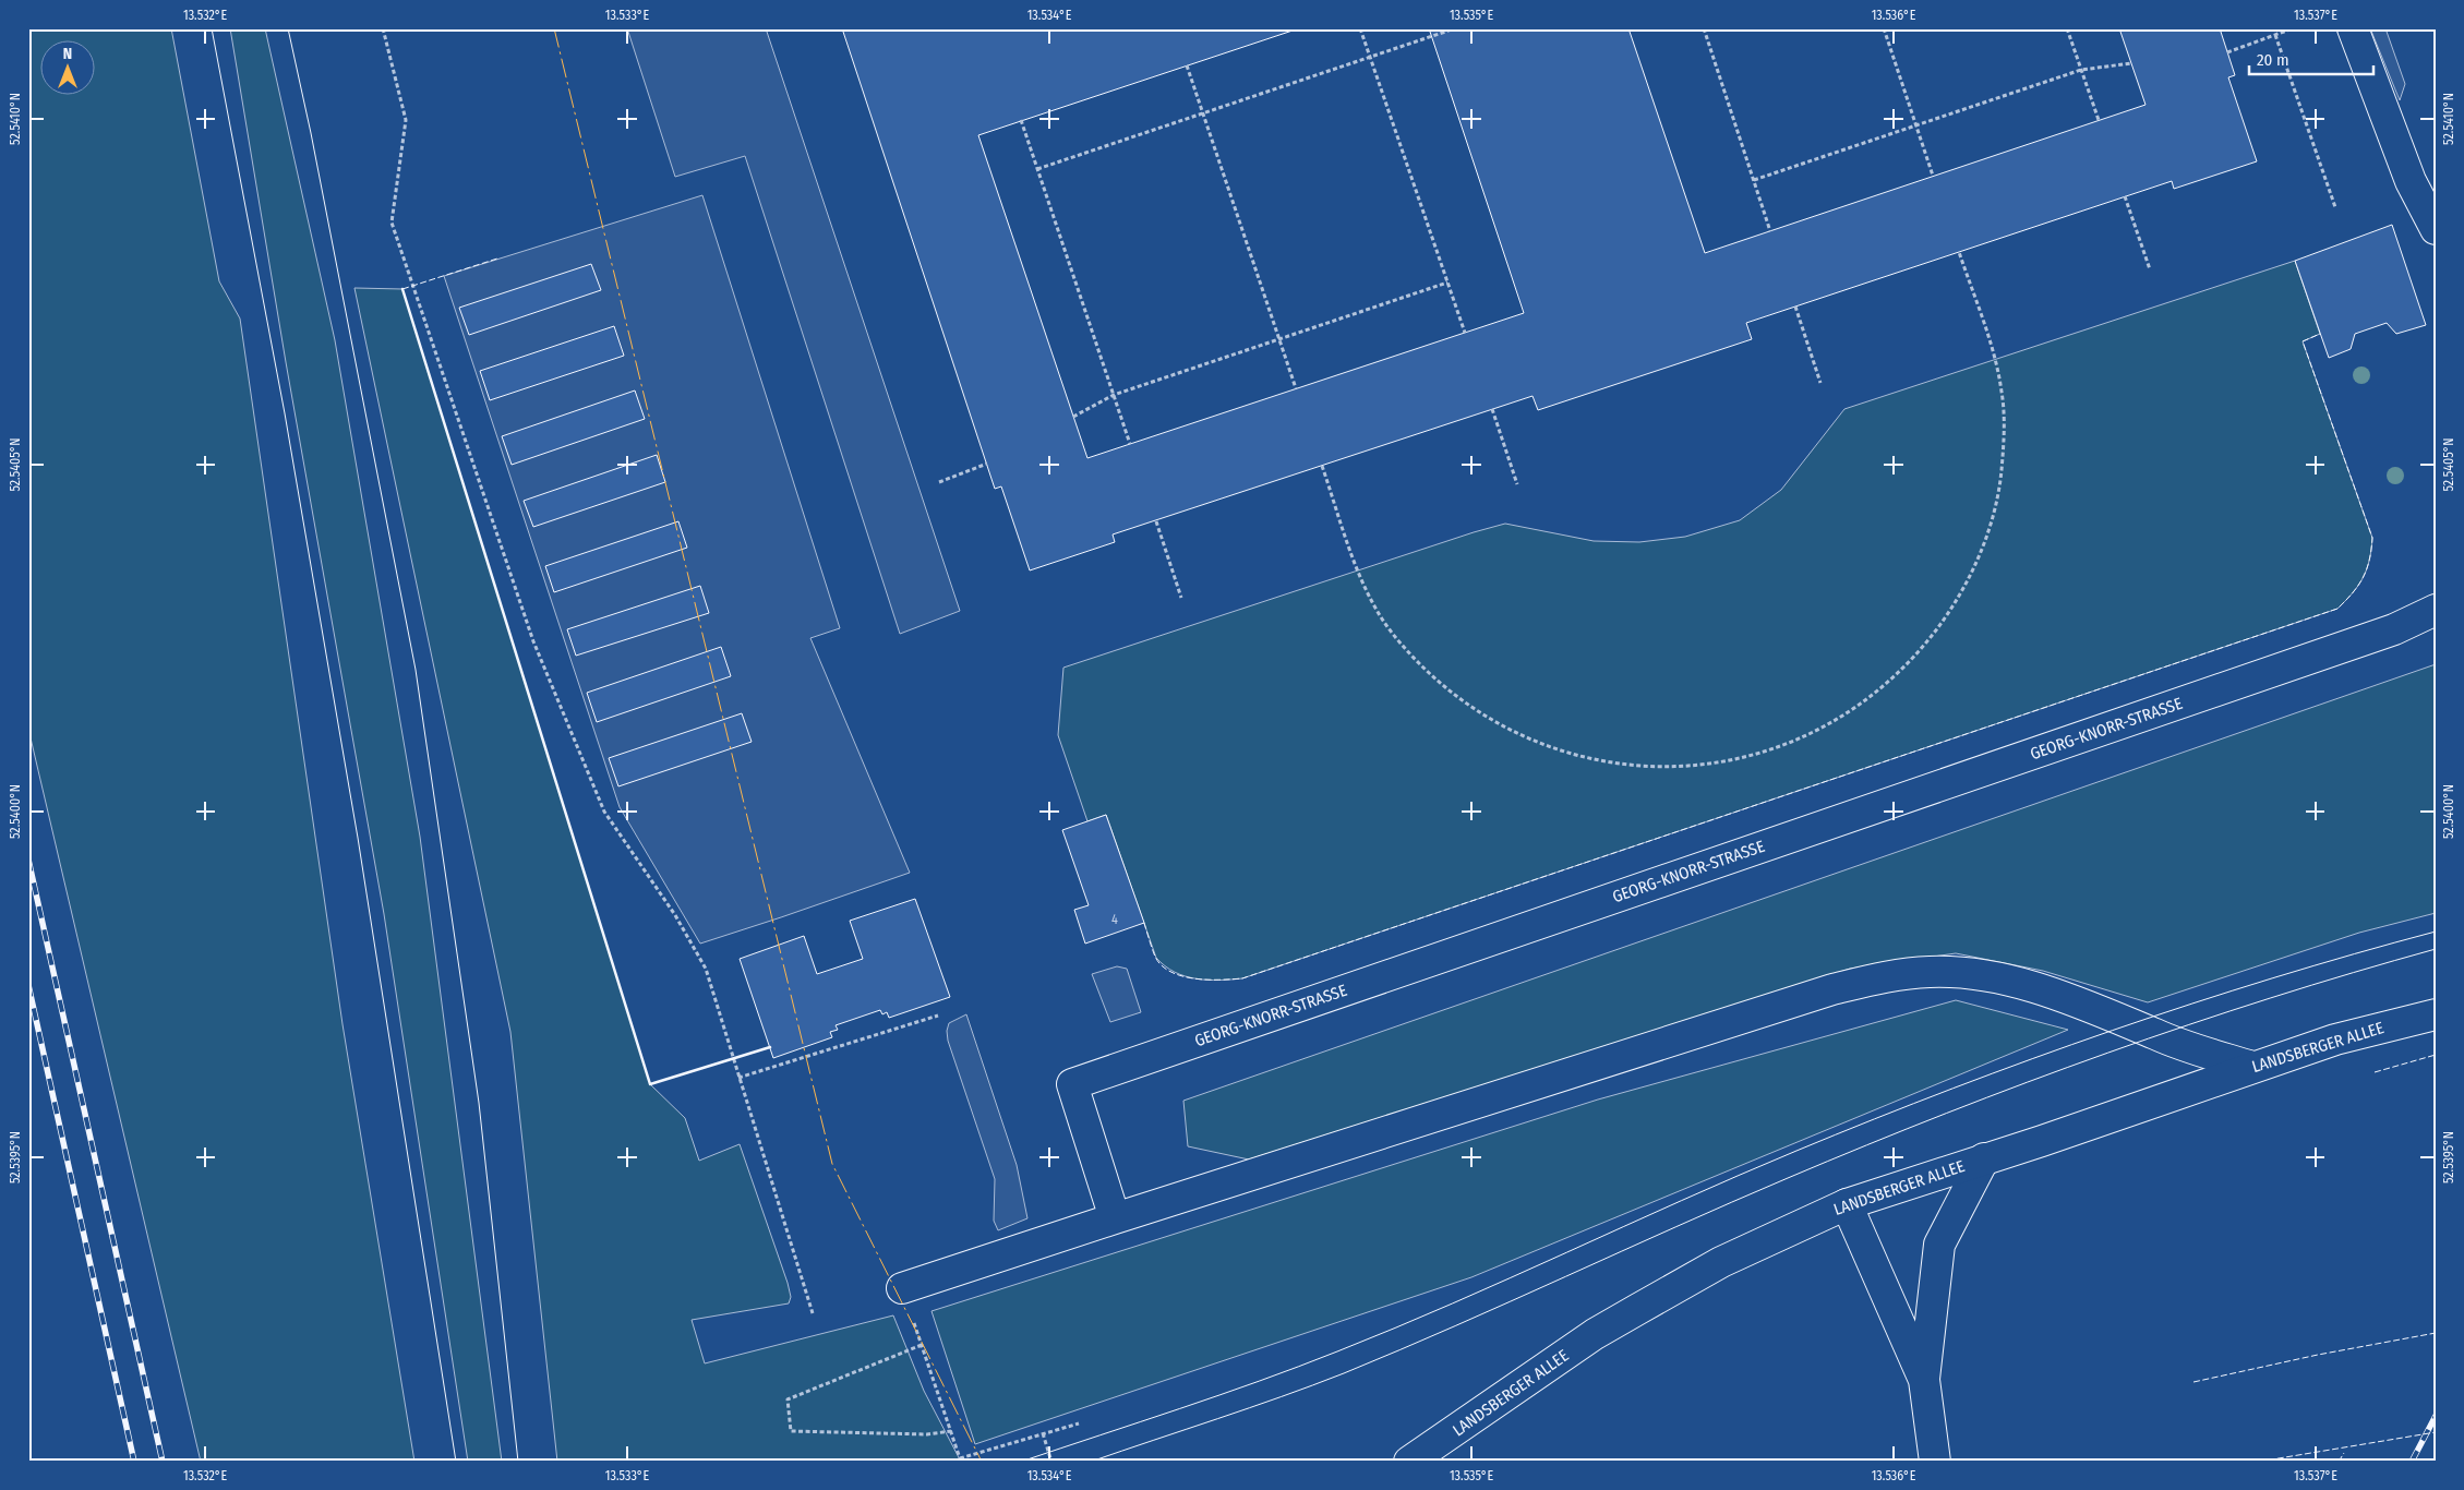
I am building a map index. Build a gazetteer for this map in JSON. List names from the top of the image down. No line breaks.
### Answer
{"streets":{"street":["GEORG-KNORR-STRASSE","LANDSBERGER ALLEE"]},"house_numbers":["4"],"scale_bar":"20 m","north":"top","coordinates":["13.532°E","13.533°E","13.534°E","13.535°E","13.536°E","13.537°E","52.5410°N","52.5405°N","52.5400°N","52.5395°N"]}
